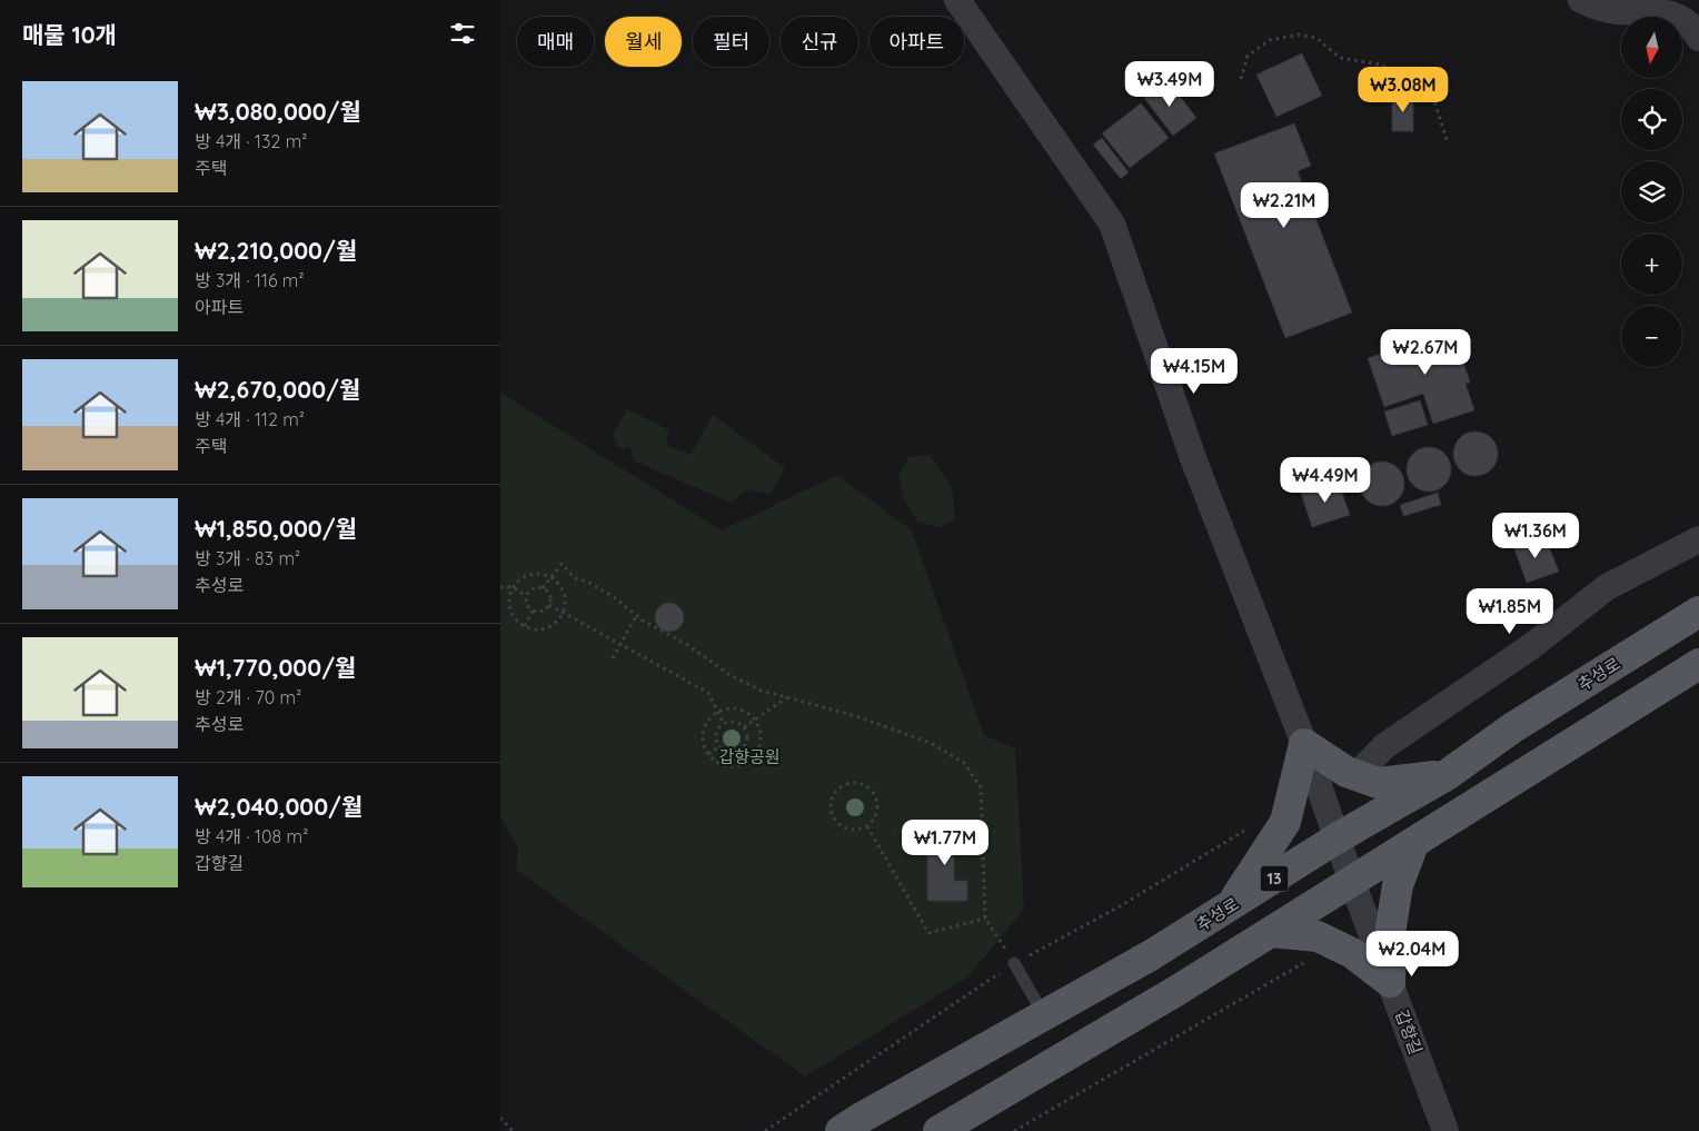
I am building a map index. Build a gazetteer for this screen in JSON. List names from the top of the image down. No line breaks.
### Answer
{"streets":{"main road":["추성로","13"],"street":["갑향길"]},"crossings":[["추성로","갑향길"]],"parks":["갑향공원"],"north":"bottom","page":{"heading":"매물 10개","map_buttons":["+","−"],"chip":["매매","월세","필터","신규","아파트"],"price":["₩3.49M","₩3.08M","₩2.21M","₩2.67M","₩4.15M","₩4.49M","₩1.36M","₩1.85M","₩1.77M","₩2.04M"],"list":[{"name":"₩3,080,000/월","note":"방 4개 · 132 m² · 주택"},{"name":"₩2,210,000/월","note":"방 3개 · 116 m² · 아파트"},{"name":"₩2,670,000/월","note":"방 4개 · 112 m² · 주택"},{"name":"₩1,850,000/월","note":"방 3개 · 83 m² · 추성로"},{"name":"₩1,770,000/월","note":"방 2개 · 70 m² · 추성로"},{"name":"₩2,040,000/월","note":"방 4개 · 108 m² · 갑향길"}]}}
